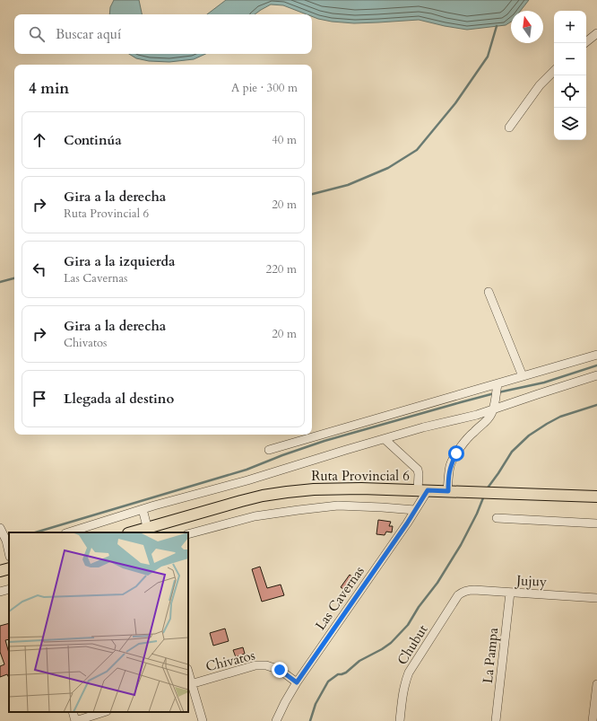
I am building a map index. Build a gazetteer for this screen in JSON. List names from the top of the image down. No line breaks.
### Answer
{"streets":{"main road":["Ruta Provincial 6"],"street":["Jujuy","Las Cavernas","Chubut","La Pampa","Chivatos"]},"crossings":[["Ruta Provincial 6","Las Cavernas"],["Jujuy","Chubut"],["Jujuy","La Pampa"],["Las Cavernas","Chivatos"]],"north":"top","page":{"map_buttons":["+","−"],"search":"Buscar aquí","heading":["4 min","A pie · 300 m"],"list":[["Continúa","40 m"],["Gira a la derecha","Ruta Provincial 6","20 m"],["Gira a la izquierda","Las Cavernas","220 m"],["Gira a la derecha","Chivatos","20 m"],"Llegada al destino"]}}
